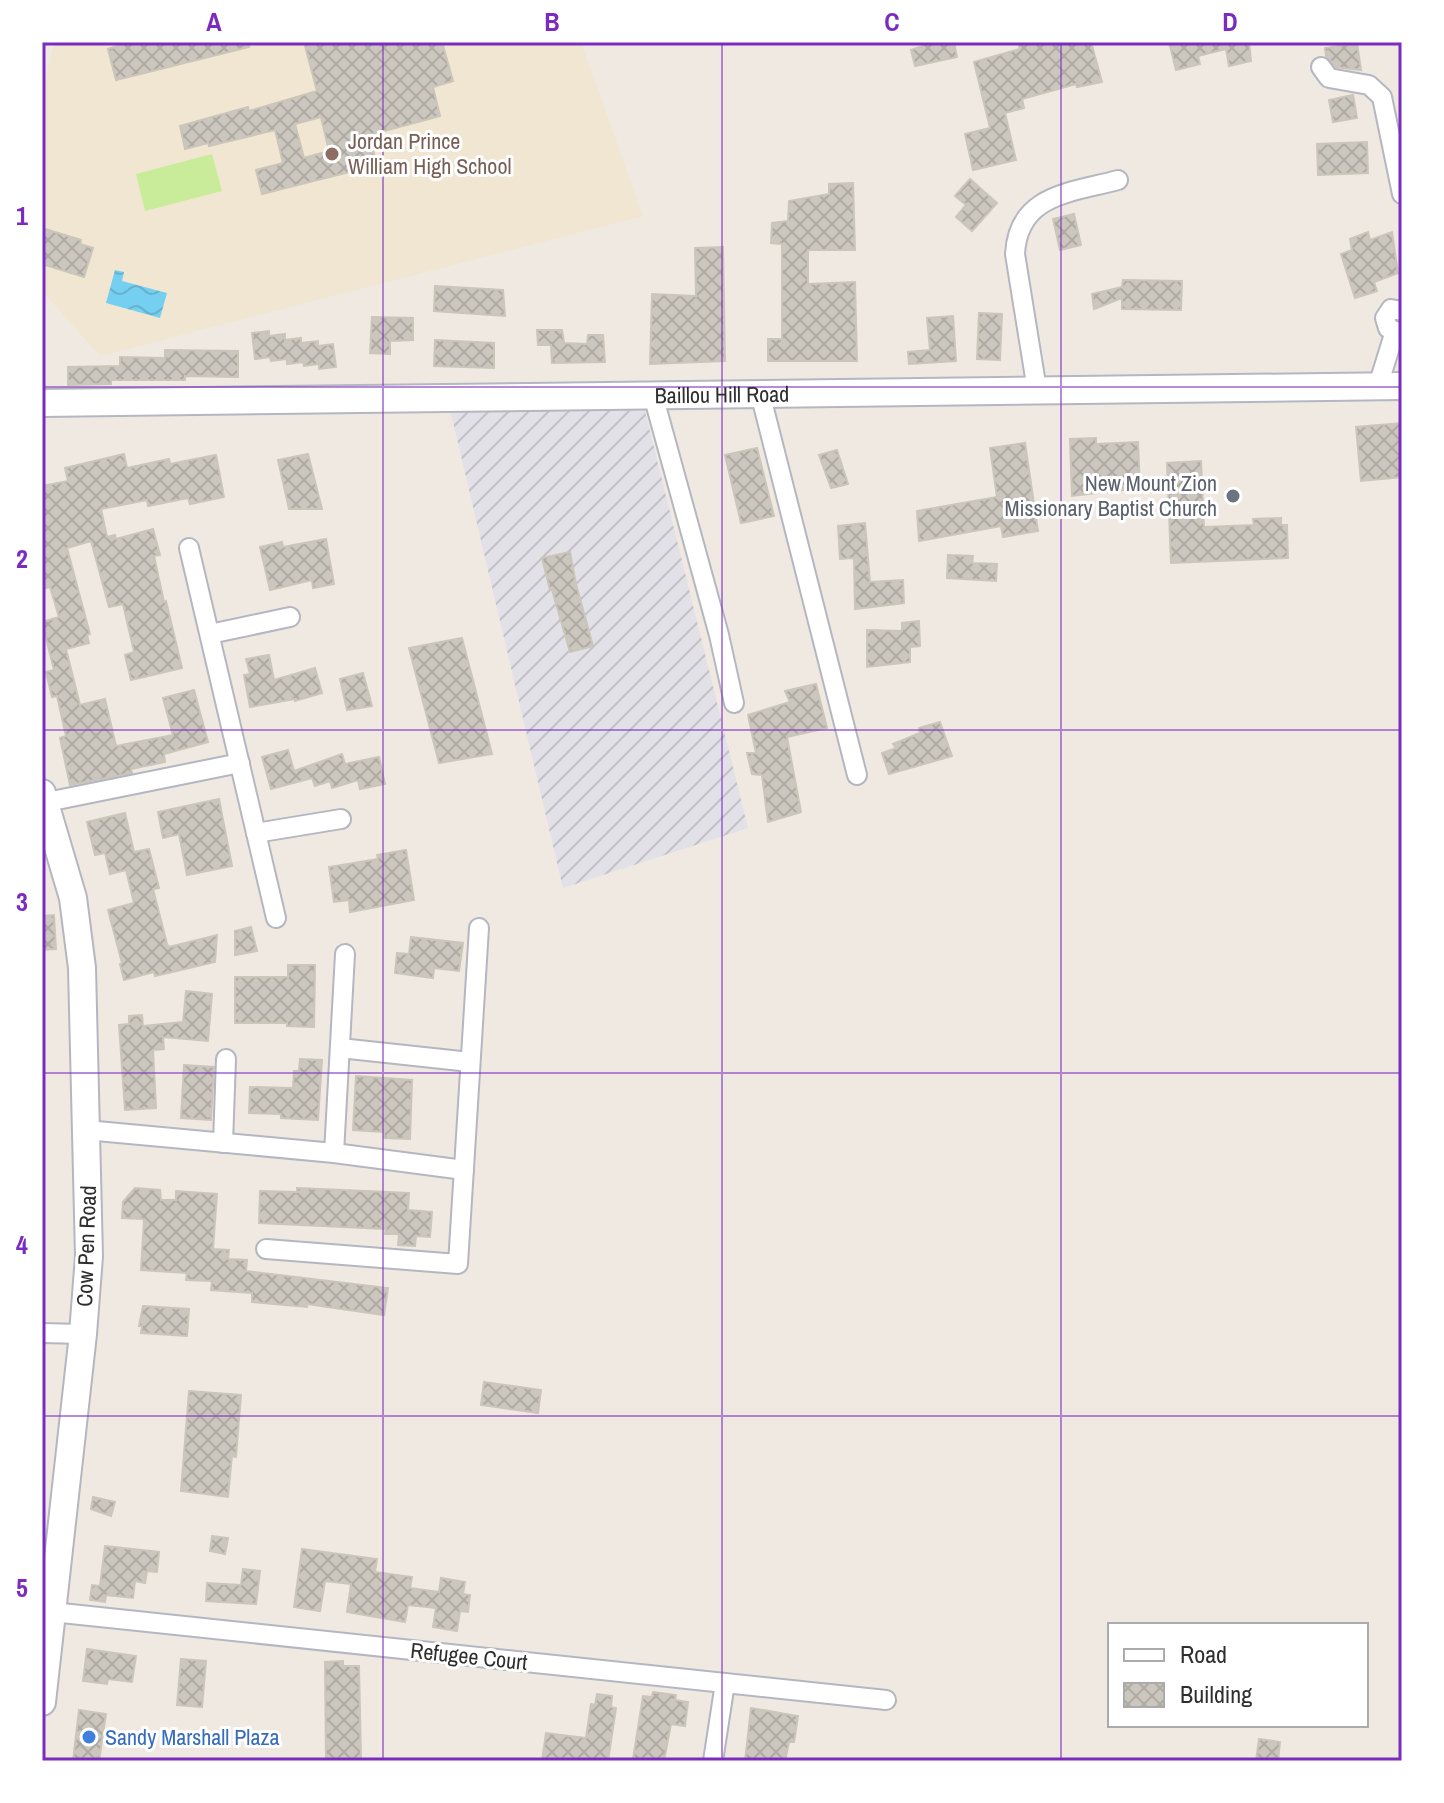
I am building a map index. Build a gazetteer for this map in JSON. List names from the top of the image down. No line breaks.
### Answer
{"streets":{"main road":["Baillou Hill Road","Cow Pen Road"],"street":["Refugee Court"]},"crossings":[["Cow Pen Road","Refugee Court"]],"places":["Jordan Prince William High School","New Mount Zion Missionary Baptist Church","Sandy Marshall Plaza"],"legend":["Road","Building"],"grid":{"columns":["A","B","C","D"],"rows":["1","2","3","4","5"]}}
